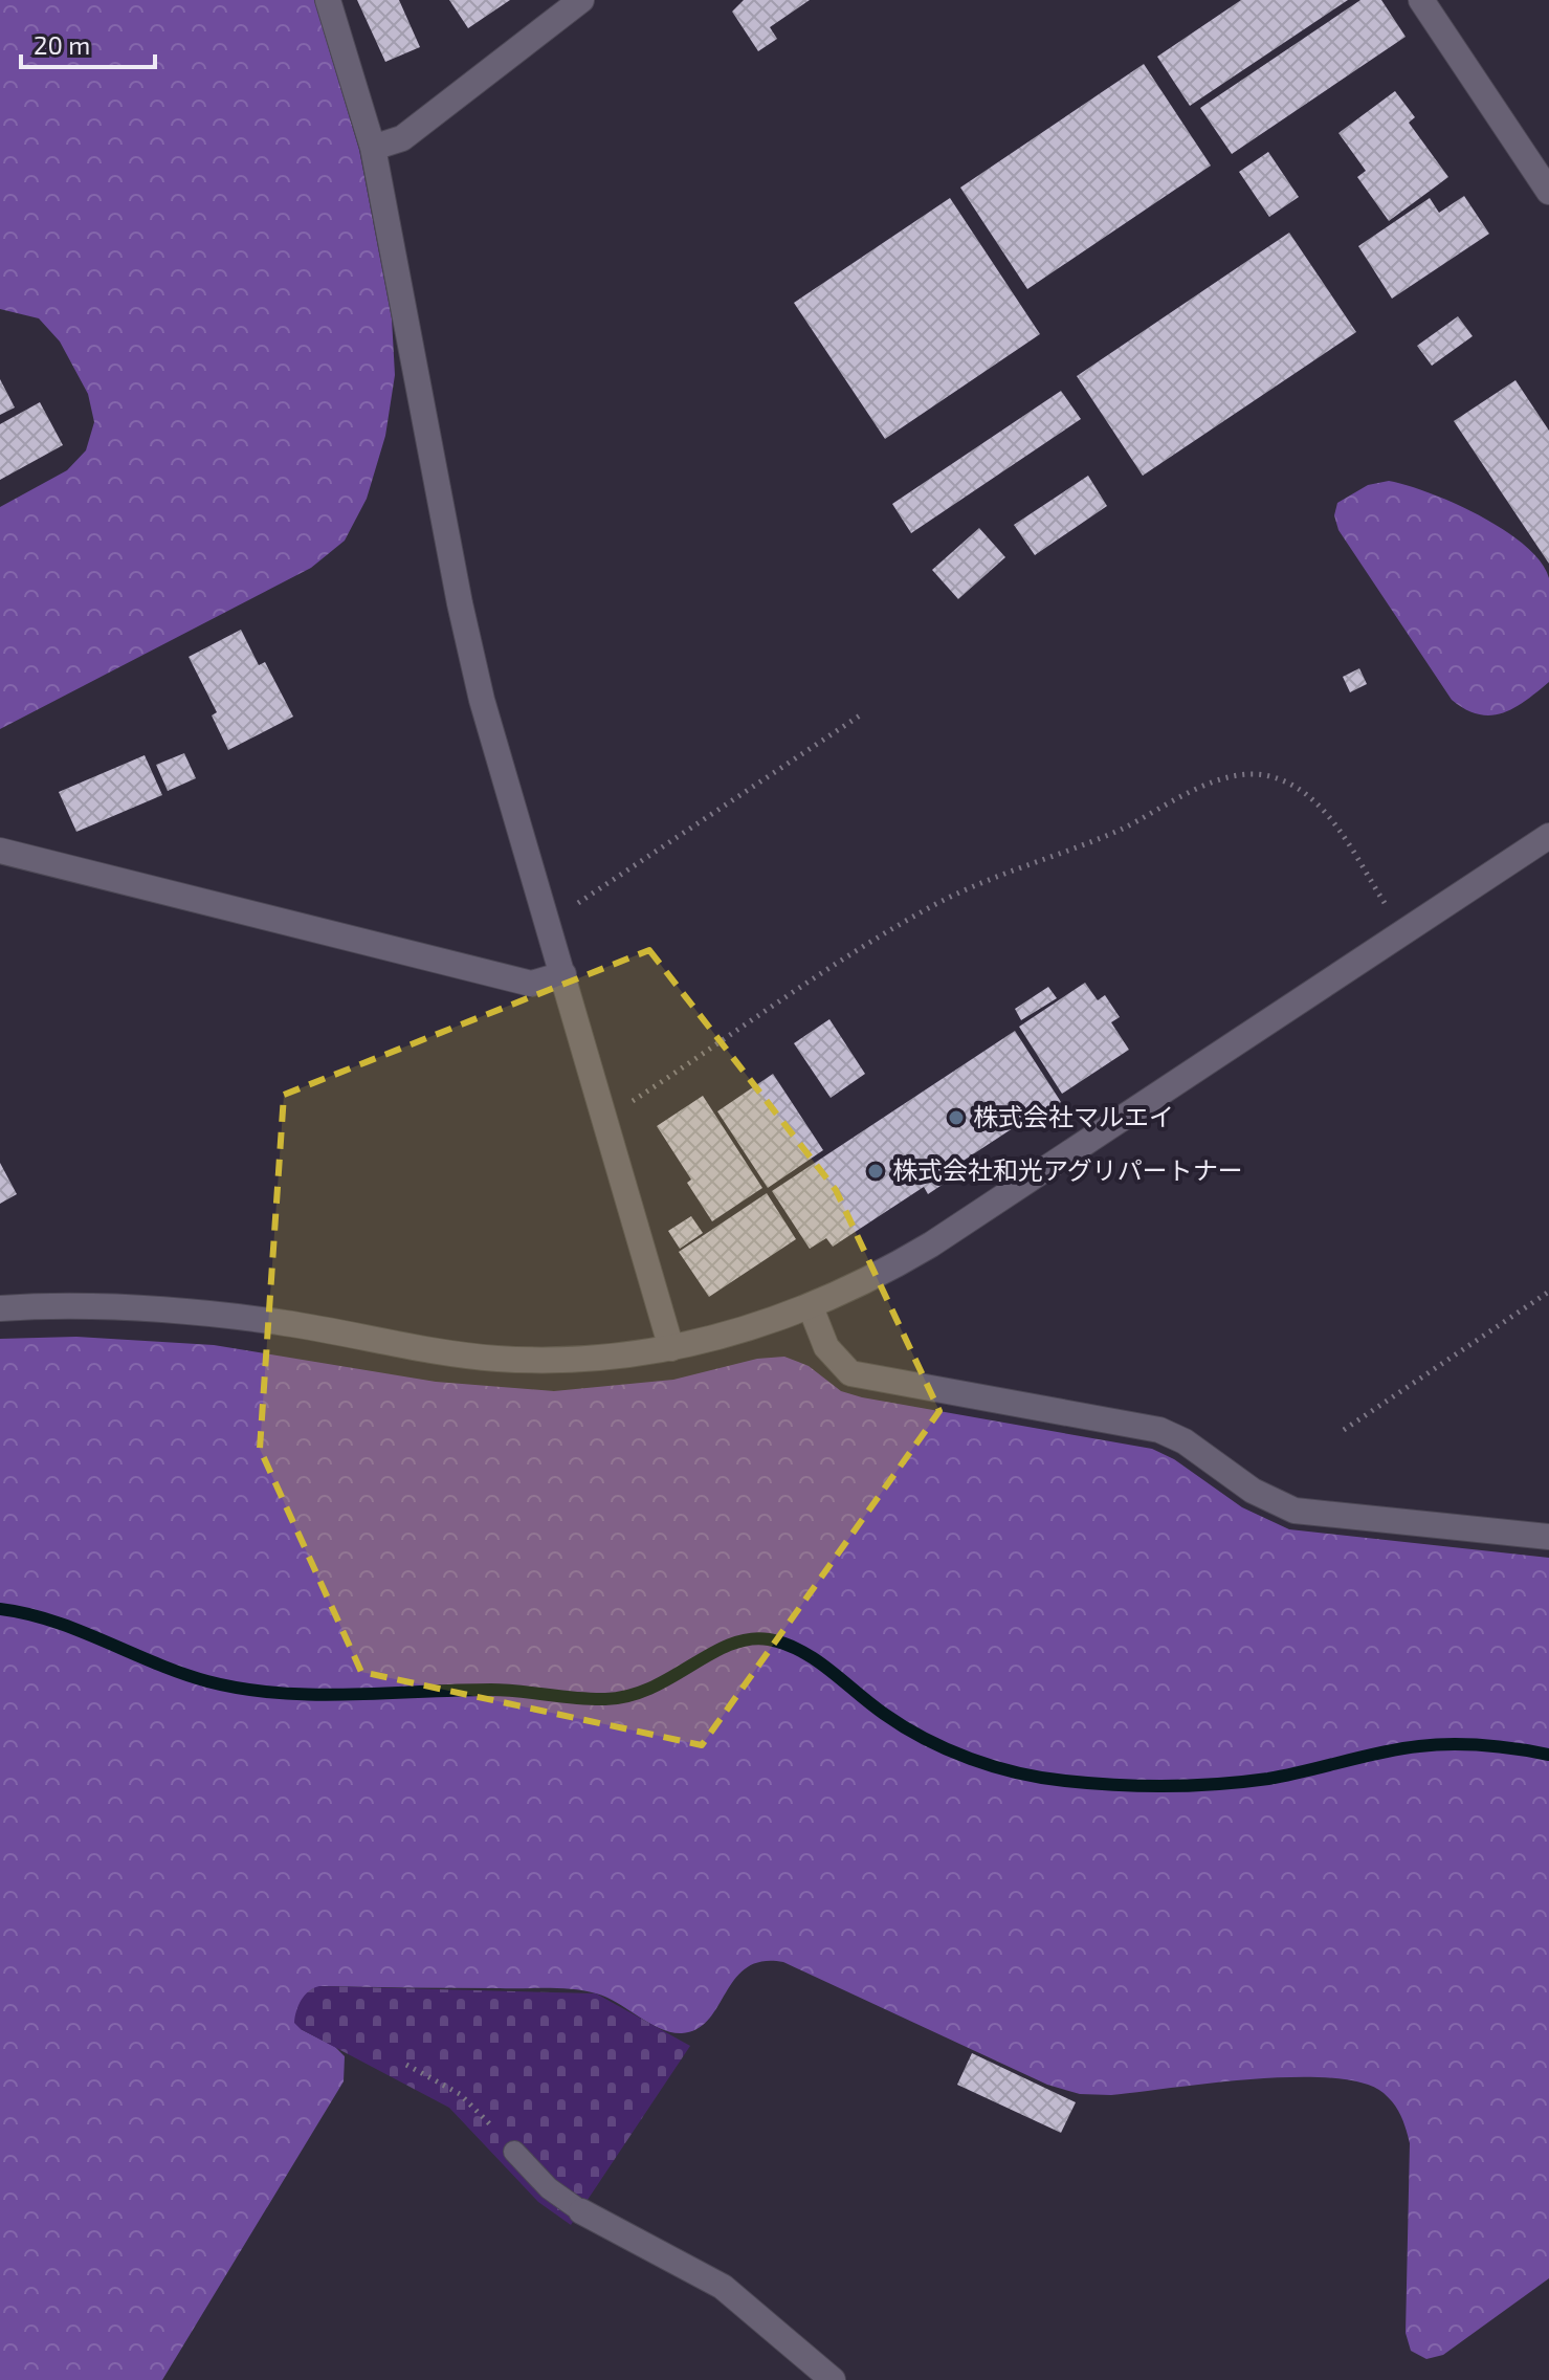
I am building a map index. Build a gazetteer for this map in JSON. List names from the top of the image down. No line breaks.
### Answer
{"places":["株式会社マルエイ","株式会社和光アグリパートナー"],"scale_bar":"20 m"}
